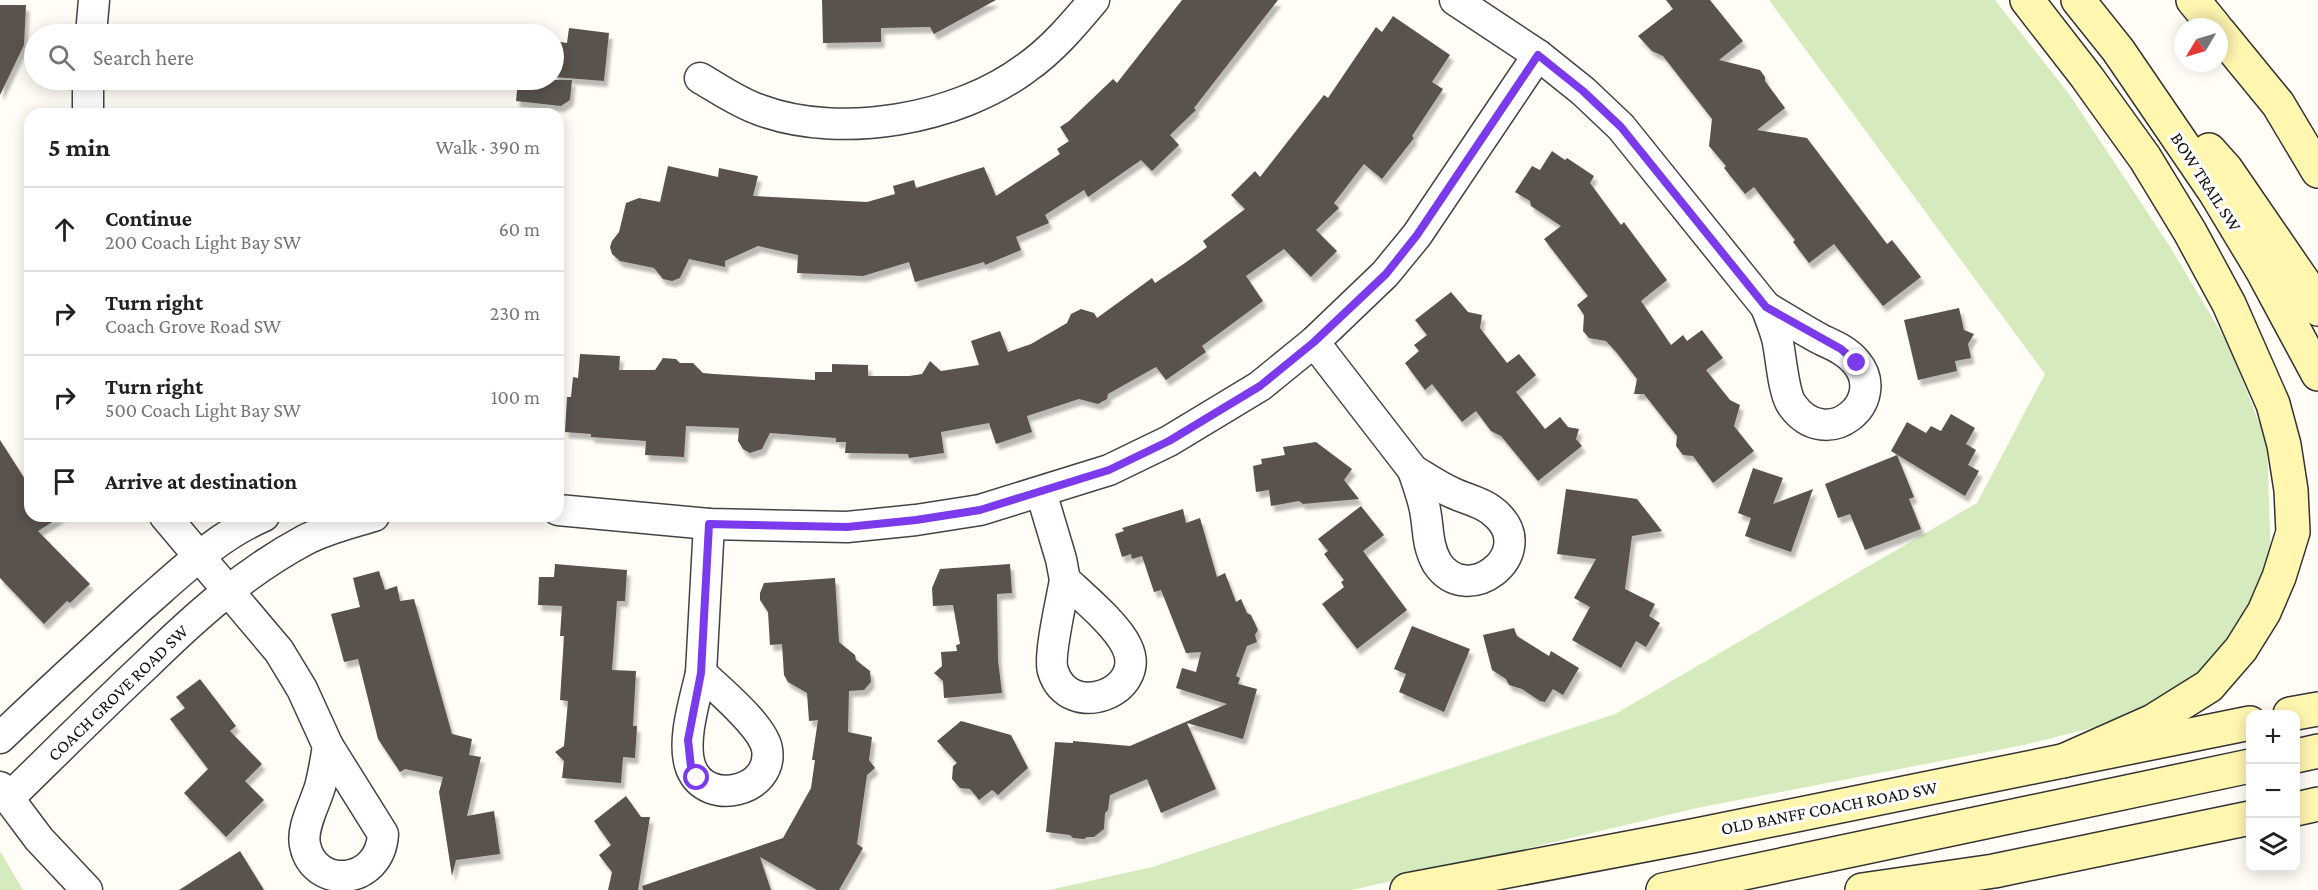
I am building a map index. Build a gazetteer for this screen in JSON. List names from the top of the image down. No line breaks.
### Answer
{"streets":{"main road":["BOW TRAIL SW","OLD BANFF COACH ROAD SW"],"street":["COACH GROVE ROAD SW"]},"north":"bottom left","page":{"search":"Search here","heading":["5 min","Walk · 390 m"],"list":[["Continue","200 Coach Light Bay SW","60 m"],["Turn right","Coach Grove Road SW","230 m"],["Turn right","500 Coach Light Bay SW","100 m"],"Arrive at destination"],"map_buttons":["+","−"]}}
